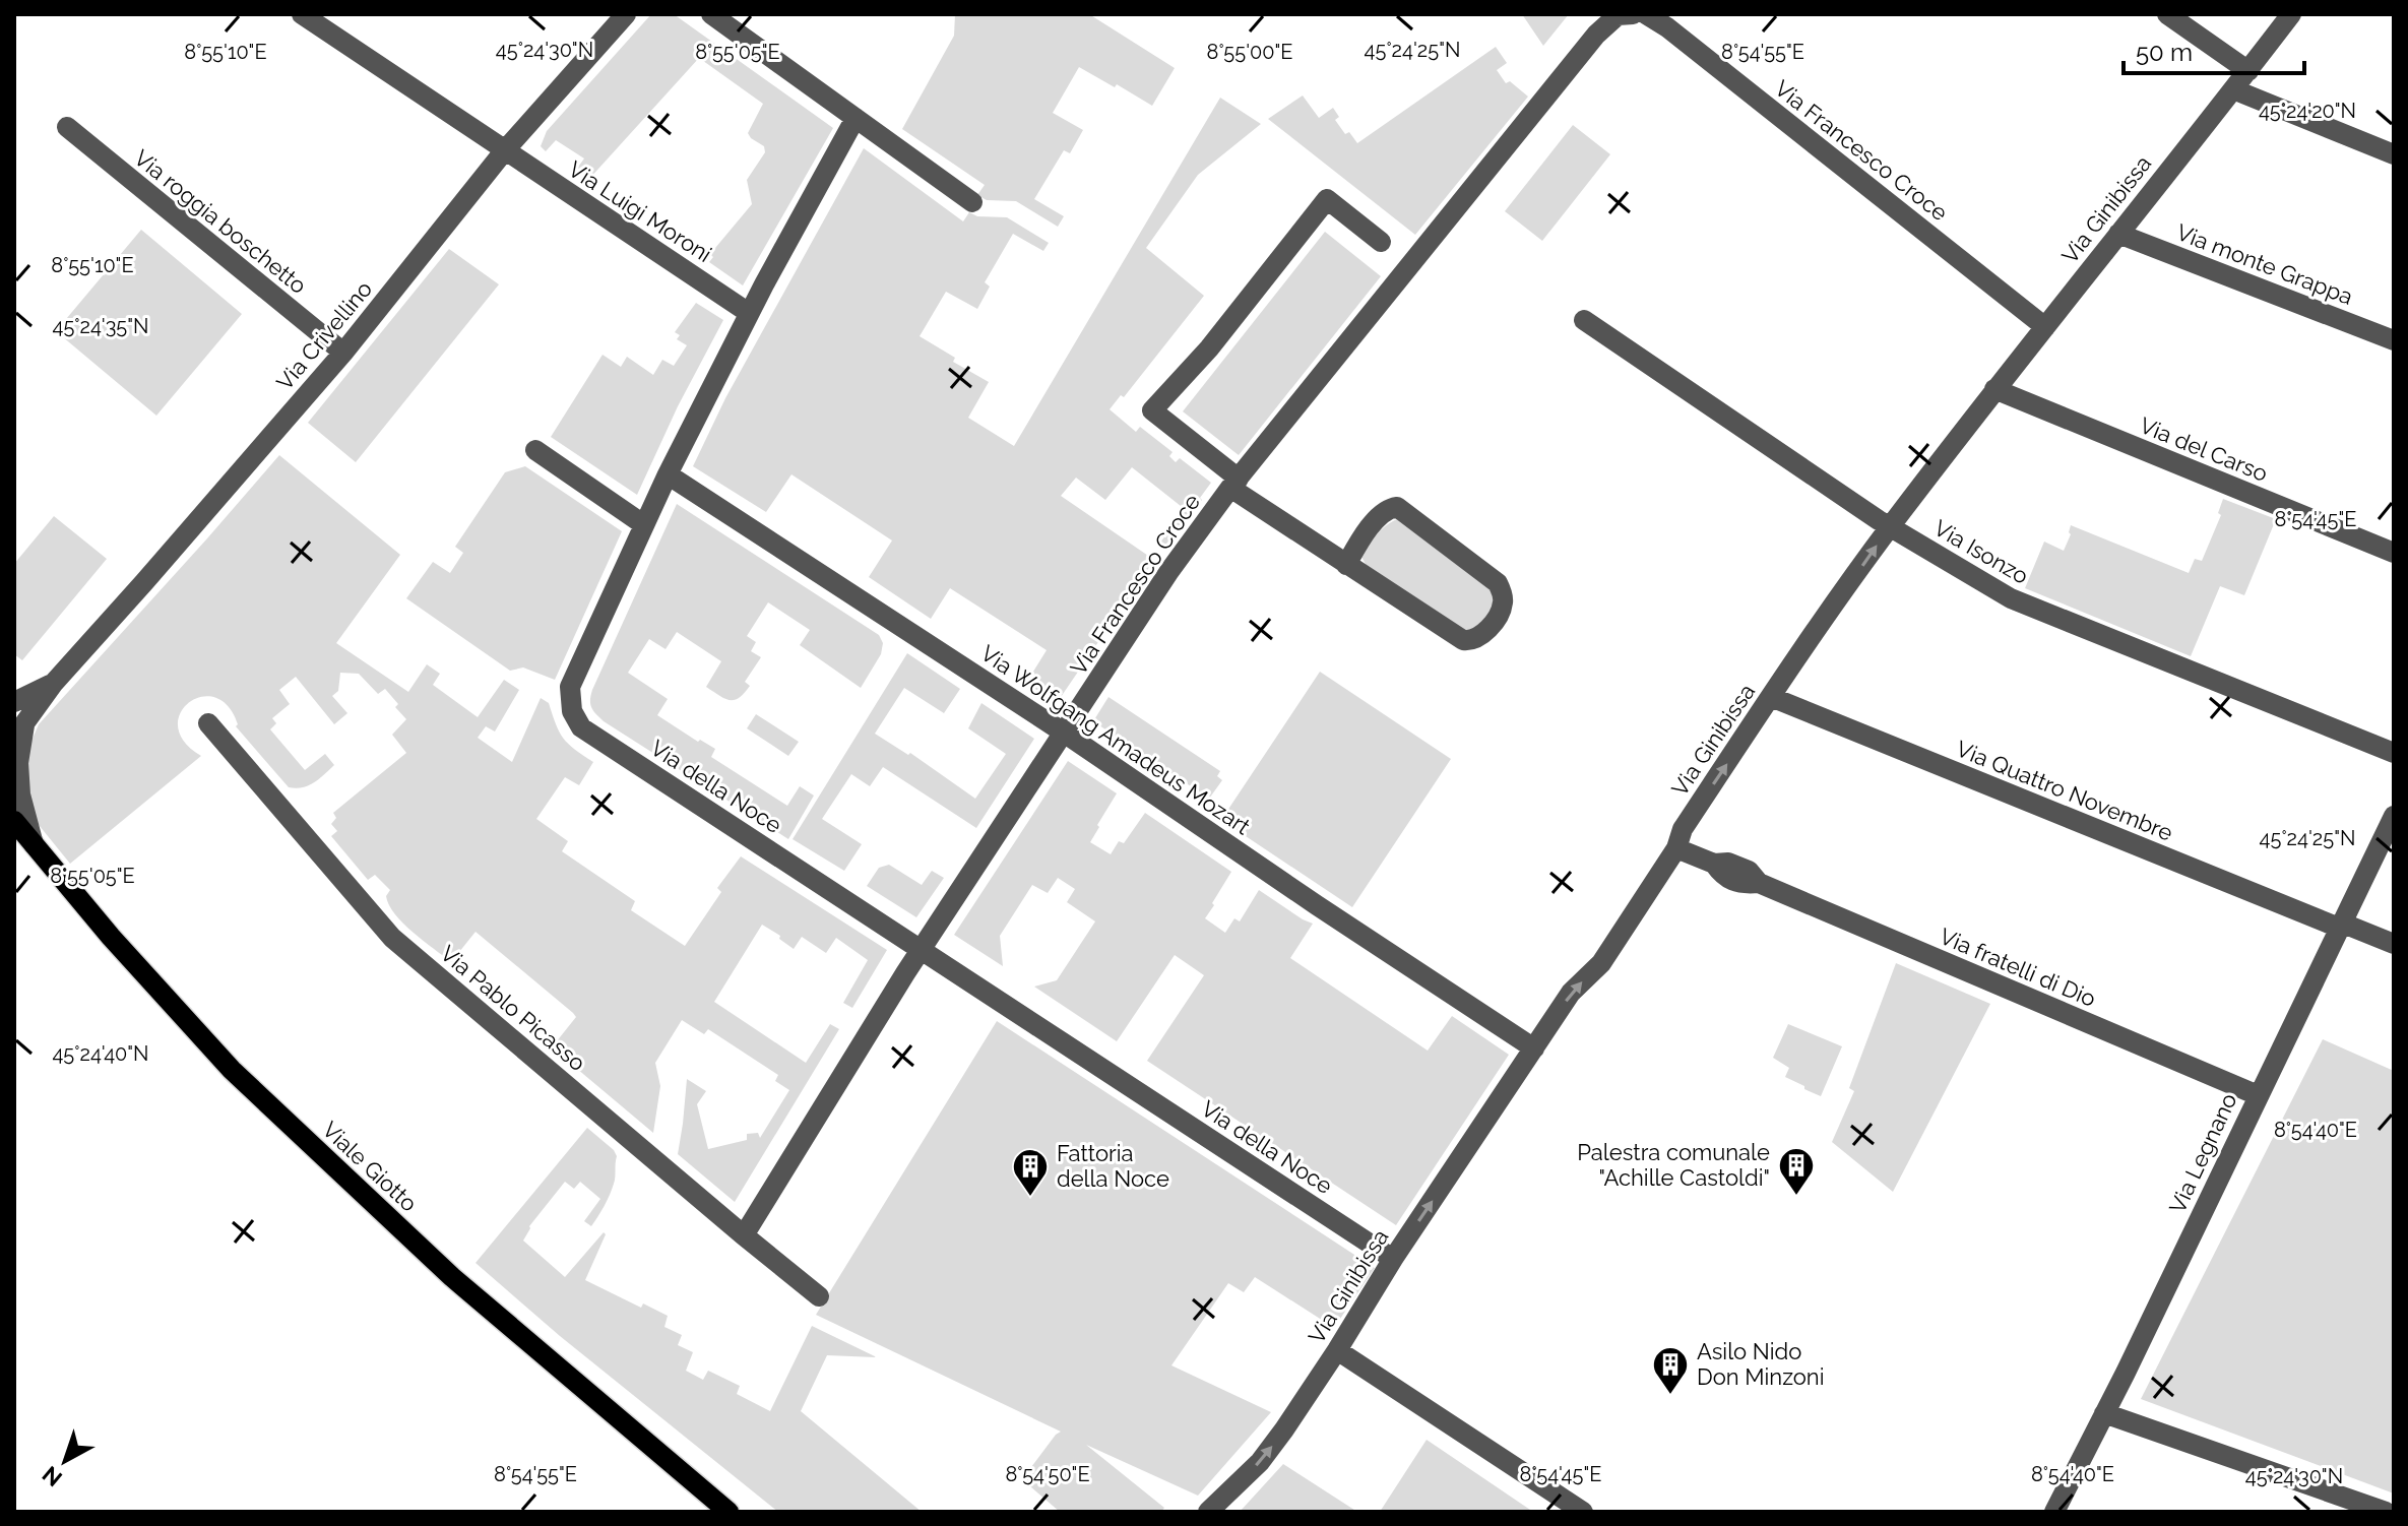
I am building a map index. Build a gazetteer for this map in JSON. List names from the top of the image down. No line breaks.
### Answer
{"streets":{"main road":["Viale Giotto"],"street":["Via Francesco Croce","Via Ginibissa","Via Luigi Moroni","Via roggia boschetto","Via monte Grappa","Via Crivellino","Via del Carso","Via Isonzo","Via Wolfgang Amadeus Mozart","Via della Noce","Via Quattro Novembre","Via fratelli di Dio","Via Pablo Picasso","Via Legnano"]},"crossings":[["Via Francesco Croce","Via Ginibissa"],["Via Francesco Croce","Via Wolfgang Amadeus Mozart"],["Via Francesco Croce","Via della Noce"],["Via Francesco Croce","Via Pablo Picasso"],["Via Ginibissa","Via monte Grappa"],["Via Ginibissa","Via del Carso"],["Via Ginibissa","Via Isonzo"],["Via Ginibissa","Via Wolfgang Amadeus Mozart"],["Via Ginibissa","Via della Noce"],["Via Ginibissa","Via Quattro Novembre"],["Via Ginibissa","Via fratelli di Dio"],["Via Luigi Moroni","Via Crivellino"],["Via Luigi Moroni","Via della Noce"],["Via roggia boschetto","Via Crivellino"],["Via Crivellino","Viale Giotto"],["Via Wolfgang Amadeus Mozart","Via della Noce"],["Via Quattro Novembre","Via Legnano"],["Via fratelli di Dio","Via Legnano"]],"one_way":["Via Ginibissa"],"places":{"building":["Palestra comunale \"Achille Castoldi\"","Fattoria della Noce","Asilo Nido Don Minzoni"]},"scale_bar":"50 m","north":"bottom left","coordinates":["45°24'30\"N","45°24'25\"N","8°55'10\"E","8°55'05\"E","8°55'00\"E","8°54'55\"E","45°24'20\"N","45°24'35\"N","8°54'45\"E","45°24'40\"N","8°54'40\"E","8°54'50\"E"]}
